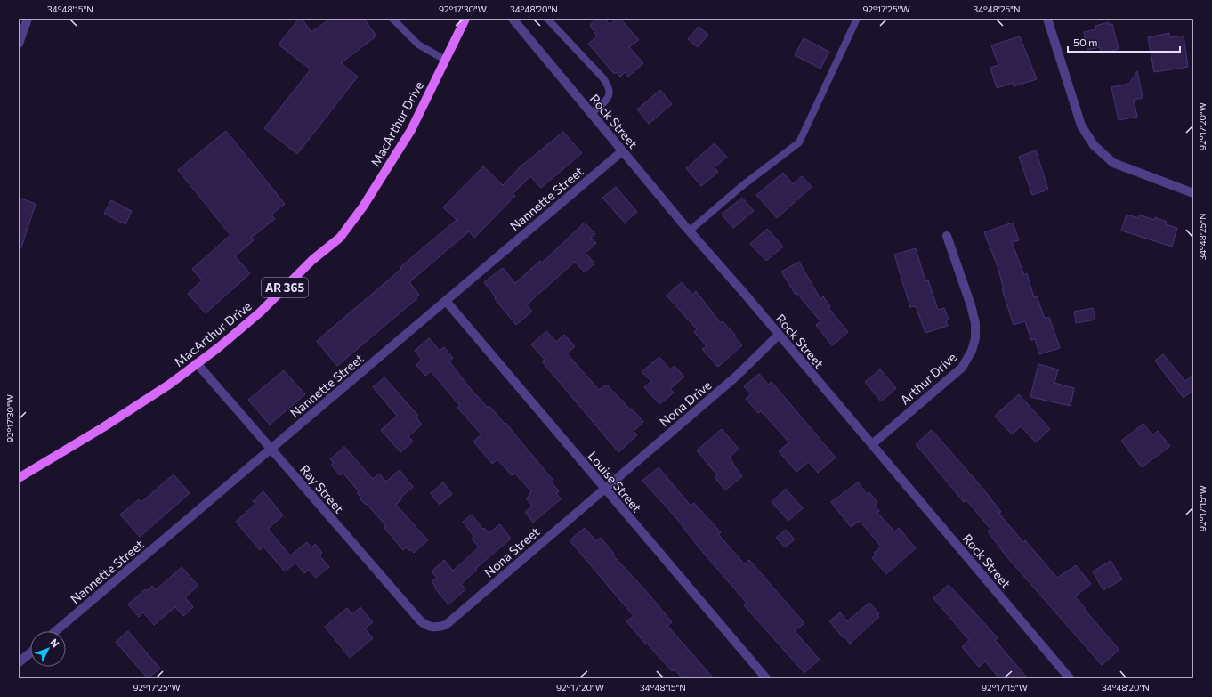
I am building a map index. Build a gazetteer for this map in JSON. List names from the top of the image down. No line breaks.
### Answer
{"streets":{"main road":["MacArthur Drive","AR 365"],"street":["Rock Street","Nannette Street","Arthur Drive","Nona Drive","Louise Street","Ray Street","Nona Street"]},"crossings":[["Rock Street","Nannette Street"],["Rock Street","Arthur Drive"],["Rock Street","Nona Drive"],["MacArthur Drive","Ray Street"],["Nannette Street","Louise Street"],["Nannette Street","Ray Street"],["Nona Drive","Louise Street"],["Nona Drive","Nona Street"],["Louise Street","Nona Street"],["Ray Street","Nona Street"]],"scale_bar":"50 m","north":"top right","coordinates":["34°48'15\"N","92°17'30\"W","34°48'20\"N","92°17'25\"W","34°48'25\"N","92°17'20\"W","92°17'15\"W"]}
